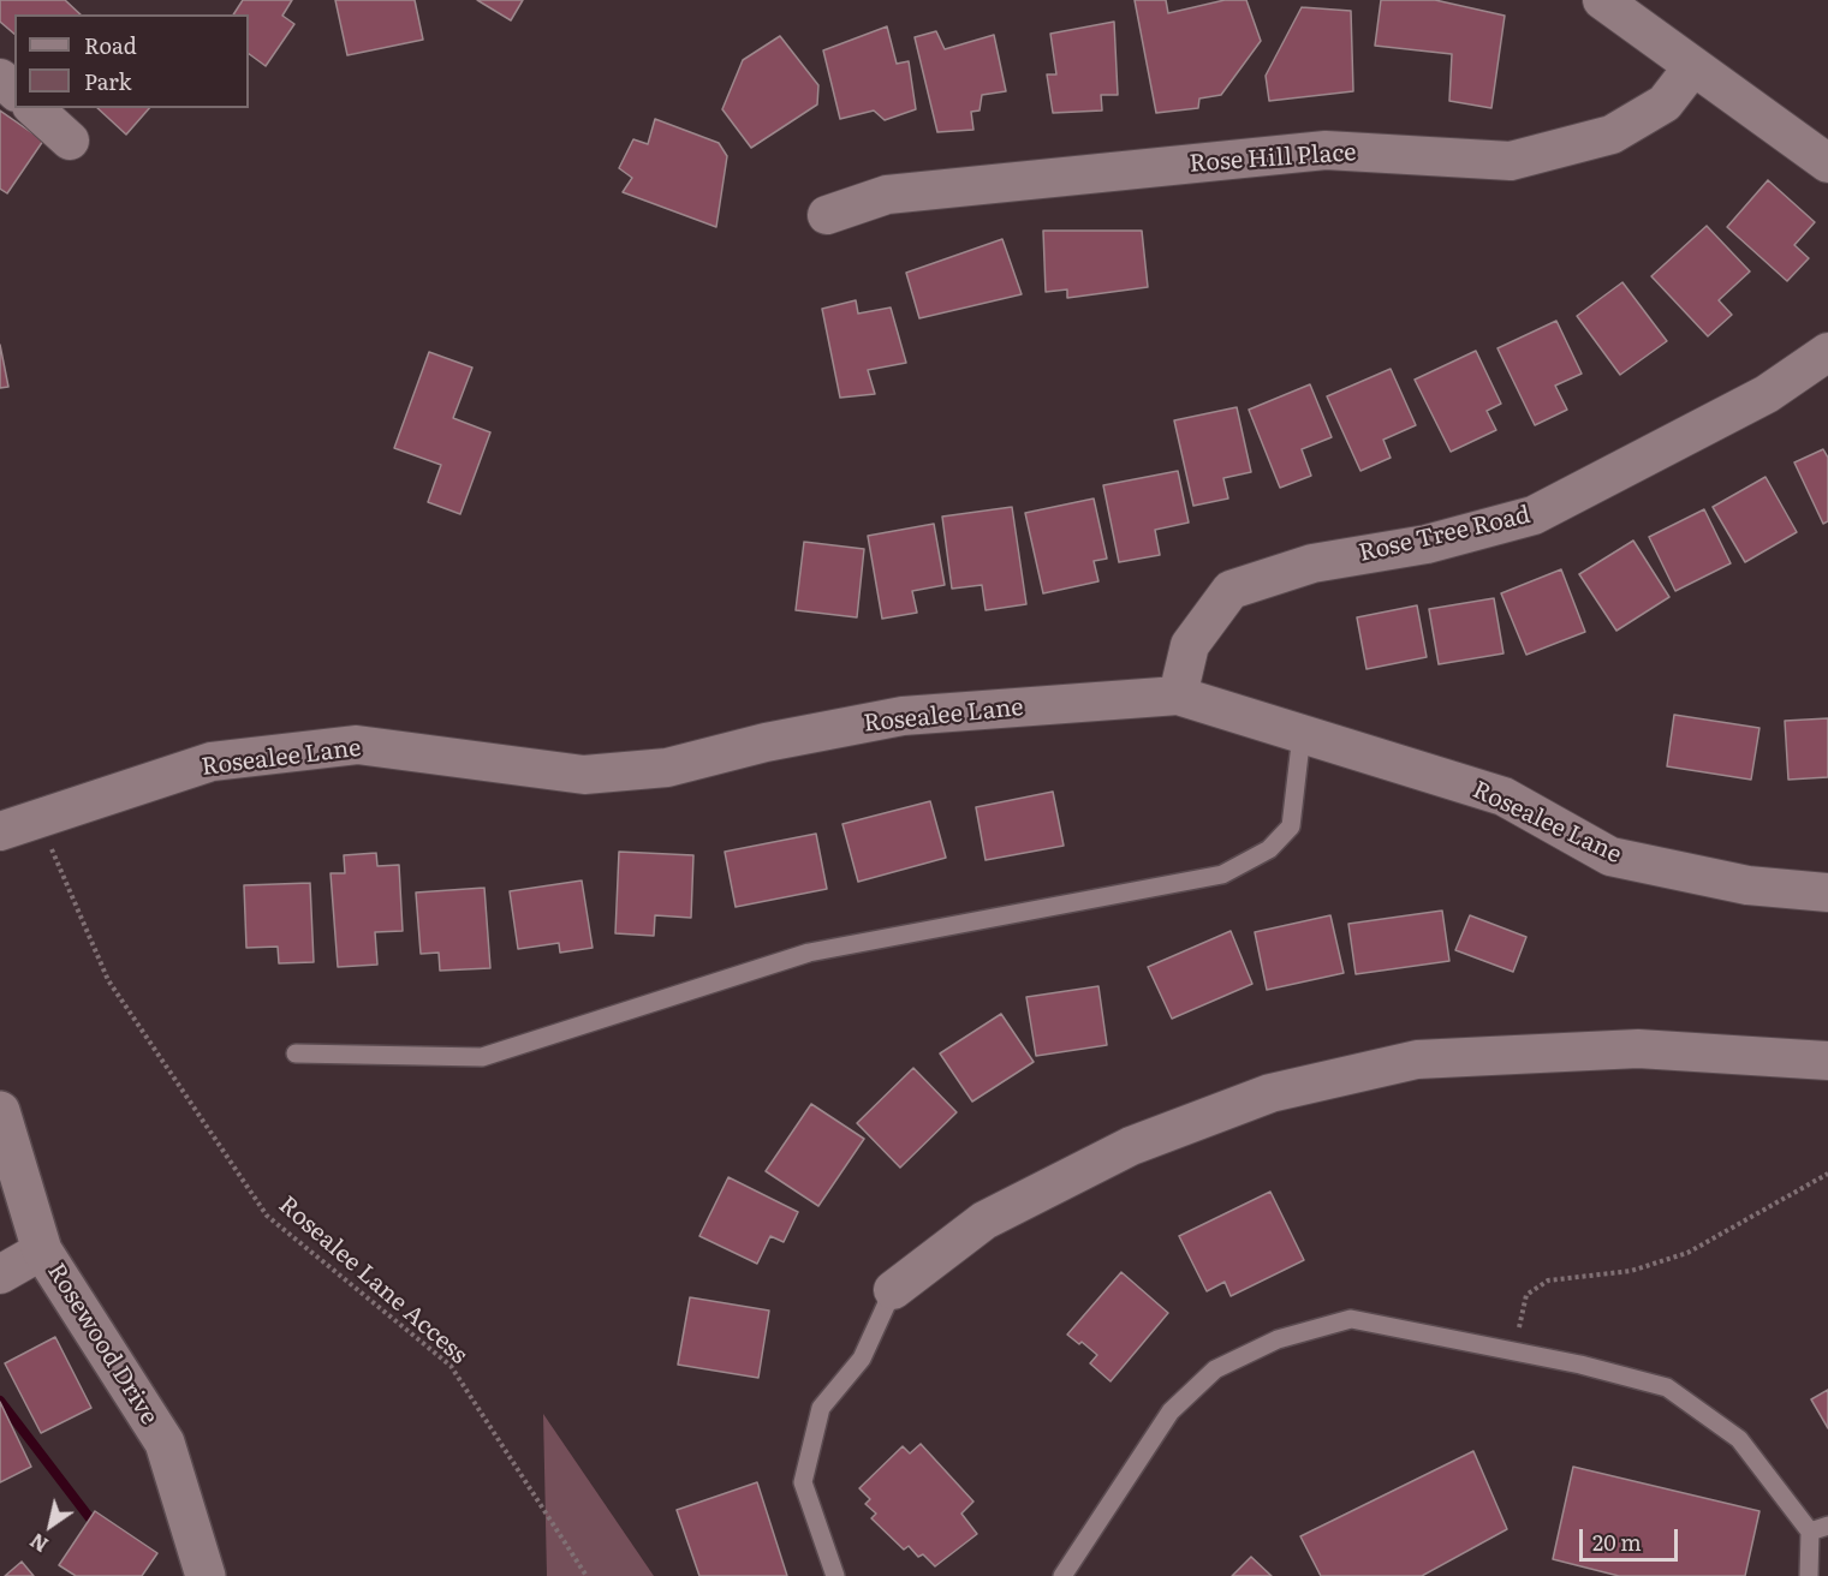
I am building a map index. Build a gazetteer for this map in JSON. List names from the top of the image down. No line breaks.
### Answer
{"streets":{"street":["Rose Hill Place","Rose Tree Road","Rosealee Lane","Rosewood Drive"],"path":["Rosealee Lane Access"]},"crossings":[["Rose Tree Road","Rosealee Lane"],["Rosealee Lane","Rosealee Lane Access"]],"legend":["Road","Park"],"scale_bar":"20 m","north":"bottom left"}
